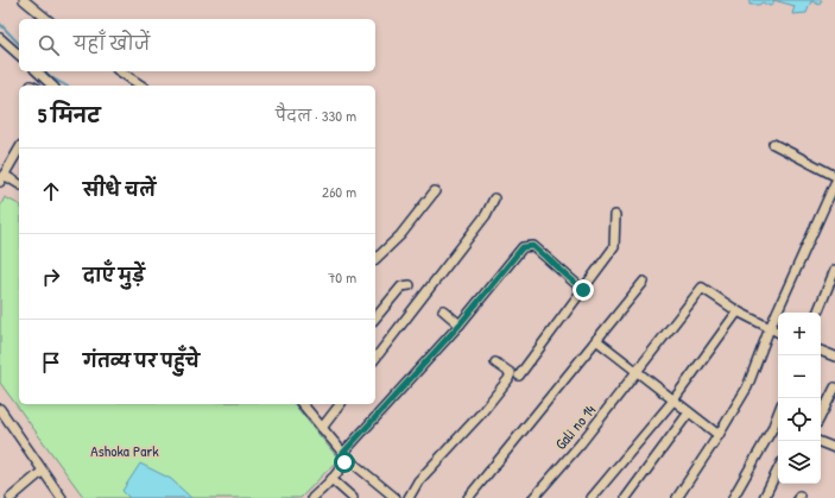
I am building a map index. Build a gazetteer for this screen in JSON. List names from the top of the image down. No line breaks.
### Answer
{"streets":{"street":["Gali no 14"]},"parks":["Ashoka Park"],"page":{"search":"यहाँ खोजें","heading":["5 मिनट","पैदल · 330 m"],"list":[["सीधे चलें","260 m"],["दाएँ मुड़ें","70 m"],"गंतव्य पर पहुँचे"],"map_buttons":["+","−"]}}
